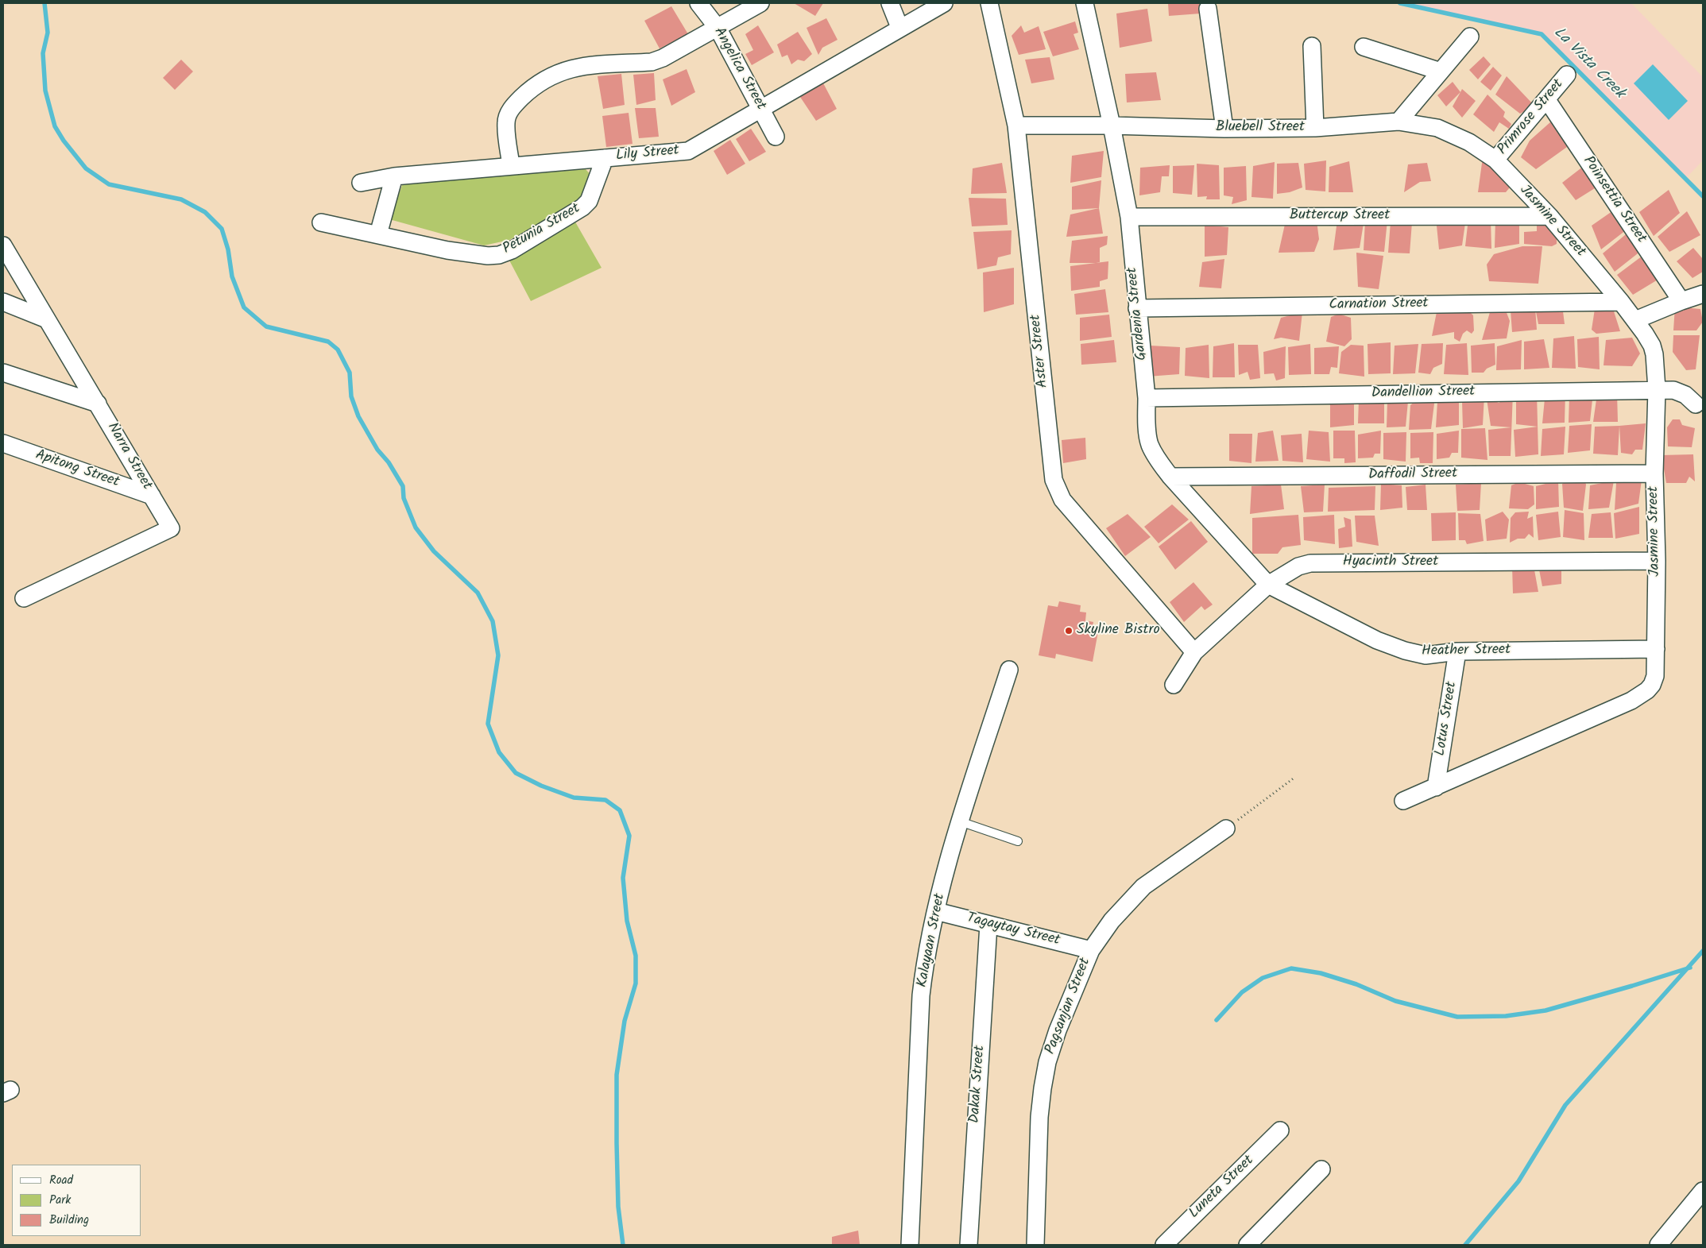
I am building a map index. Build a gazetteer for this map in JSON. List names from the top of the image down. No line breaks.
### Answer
{"streets":{"street":["Angelica Street","Primrose Street","Bluebell Street","Lily Street","Poinsettia Street","Buttercup Street","Jasmine Street","Petunia Street","Carnation Street","Gardenia Street","Aster Street","Dandellion Street","Narra Street","Apitong Street","Daffodil Street","Hyacinth Street","Heather Street","Lotus Street","Tagaytay Street","Kalayaan Street","Pagsanjan Street","Dakak Street","Luneta Street"]},"crossings":[["Angelica Street","Lily Street"],["Primrose Street","Bluebell Street"],["Primrose Street","Poinsettia Street"],["Primrose Street","Jasmine Street"],["Bluebell Street","Jasmine Street"],["Bluebell Street","Gardenia Street"],["Bluebell Street","Aster Street"],["Lily Street","Petunia Street"],["Buttercup Street","Jasmine Street"],["Buttercup Street","Gardenia Street"],["Jasmine Street","Carnation Street"],["Jasmine Street","Dandellion Street"],["Jasmine Street","Daffodil Street"],["Jasmine Street","Hyacinth Street"],["Jasmine Street","Heather Street"],["Jasmine Street","Lotus Street"],["Carnation Street","Gardenia Street"],["Gardenia Street","Dandellion Street"],["Gardenia Street","Daffodil Street"],["Gardenia Street","Hyacinth Street"],["Gardenia Street","Heather Street"],["Aster Street","Hyacinth Street"],["Narra Street","Apitong Street"],["Hyacinth Street","Heather Street"],["Heather Street","Lotus Street"],["Tagaytay Street","Kalayaan Street"],["Tagaytay Street","Pagsanjan Street"],["Tagaytay Street","Dakak Street"]],"water":["La Vista Creek"],"places":["Skyline Bistro"],"legend":["Road","Park","Building"]}
